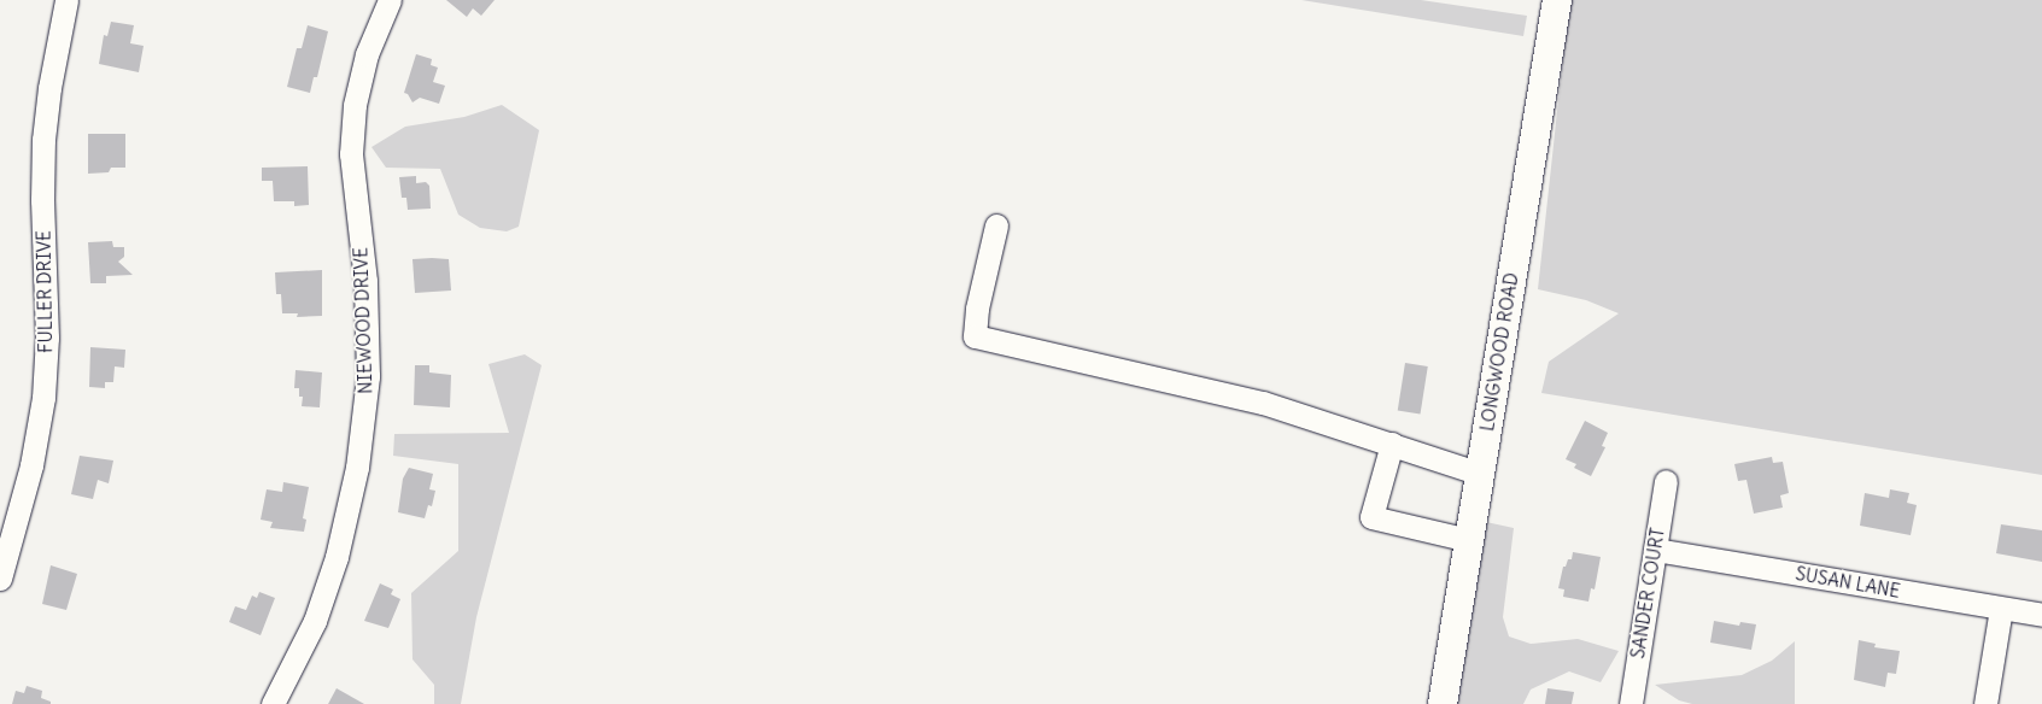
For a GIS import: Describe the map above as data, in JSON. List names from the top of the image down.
{
  "streets": {
    "main road": ["LONGWOOD ROAD"],
    "street": [
      "FULLER DRIVE",
      "NIEWOOD DRIVE",
      "SUSAN LANE",
      "SANDER COURT"
    ]
  },
  "crossings": [
    ["SUSAN LANE", "SANDER COURT"]
  ]
}
